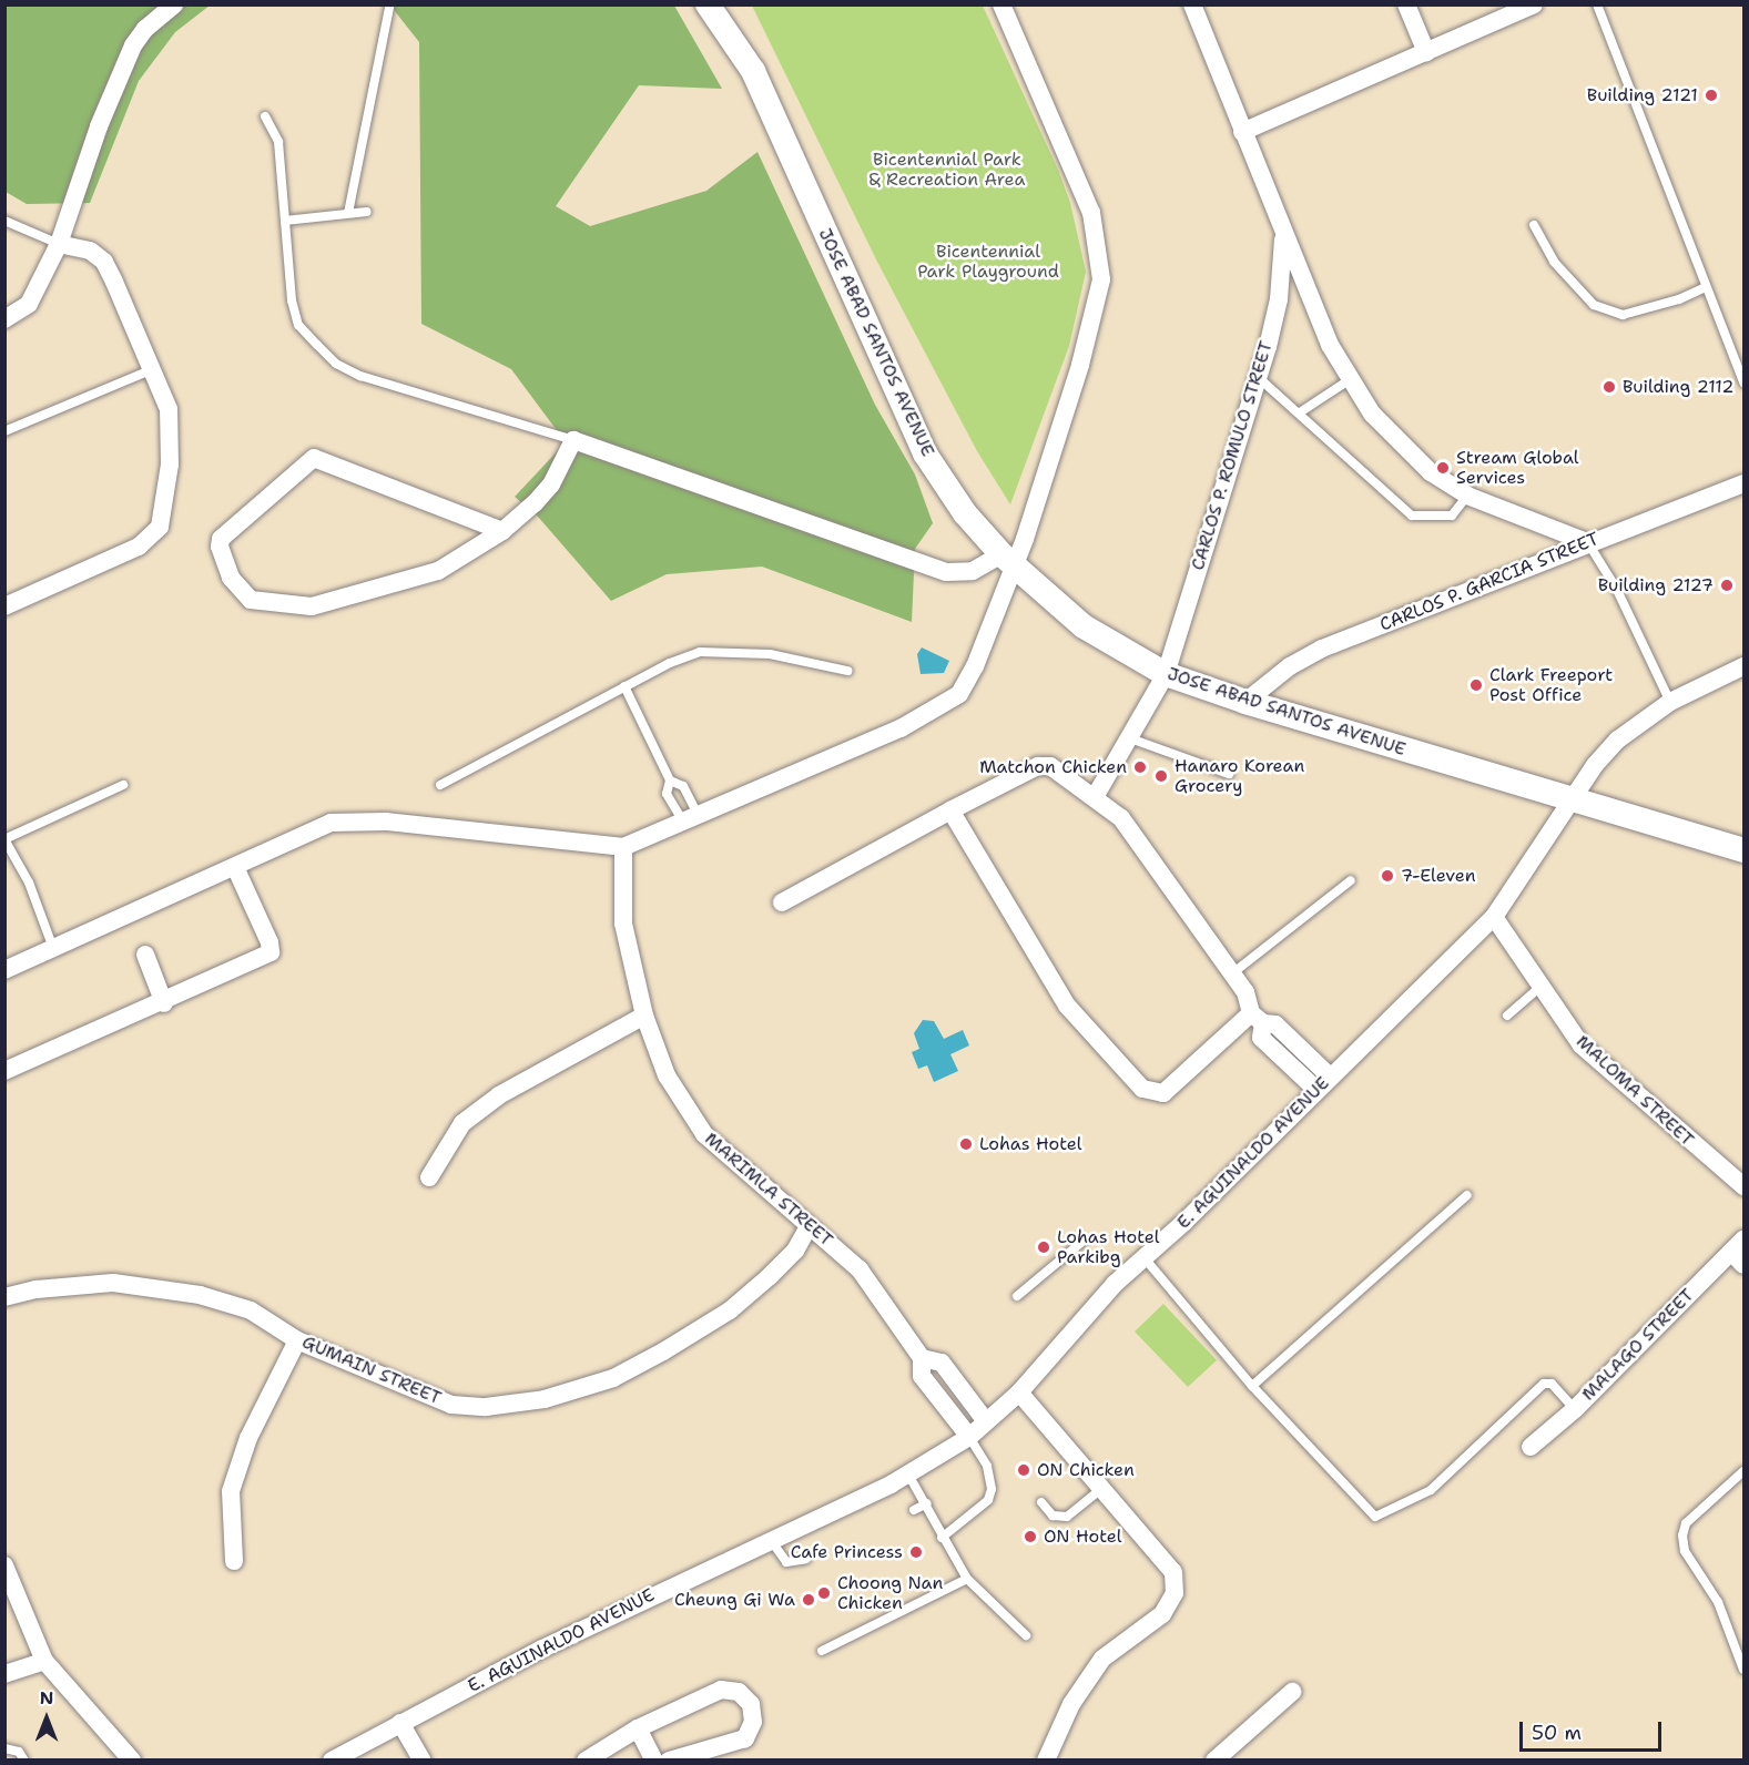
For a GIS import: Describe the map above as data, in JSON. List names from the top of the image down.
{
  "streets": {
    "main road": ["JOSE ABAD SANTOS AVENUE"],
    "street": [
      "CARLOS P. ROMULO STREET",
      "CARLOS P. GARCIA STREET",
      "MALOMA STREET",
      "E. AGUINALDO AVENUE",
      "MARIMLA STREET",
      "MALAGO STREET",
      "GUMAIN STREET"
    ]
  },
  "crossings": [
    ["JOSE ABAD SANTOS AVENUE", "CARLOS P. ROMULO STREET"],
    ["JOSE ABAD SANTOS AVENUE", "CARLOS P. GARCIA STREET"],
    ["JOSE ABAD SANTOS AVENUE", "E. AGUINALDO AVENUE"],
    ["CARLOS P. ROMULO STREET", "CARLOS P. GARCIA STREET"],
    ["MALOMA STREET", "E. AGUINALDO AVENUE"],
    ["E. AGUINALDO AVENUE", "MARIMLA STREET"],
    ["MARIMLA STREET", "GUMAIN STREET"]
  ],
  "parks": ["Bicentennial Park & Recreation Area", "Bicentennial Park Playground"],
  "places": [
    "Building 2121",
    "Building 2112",
    "Stream Global Services",
    "Building 2127",
    "Clark Freeport Post Office",
    "Matchon Chicken",
    "Hanaro Korean Grocery",
    "7-Eleven",
    "Lohas Hotel",
    "Lohas Hotel Parkibg",
    "ON Chicken",
    "ON Hotel",
    "Cafe Princess",
    "Choong Nan Chicken",
    "Cheung Gi Wa"
  ],
  "scale_bar": "50 m",
  "north": "top"
}
